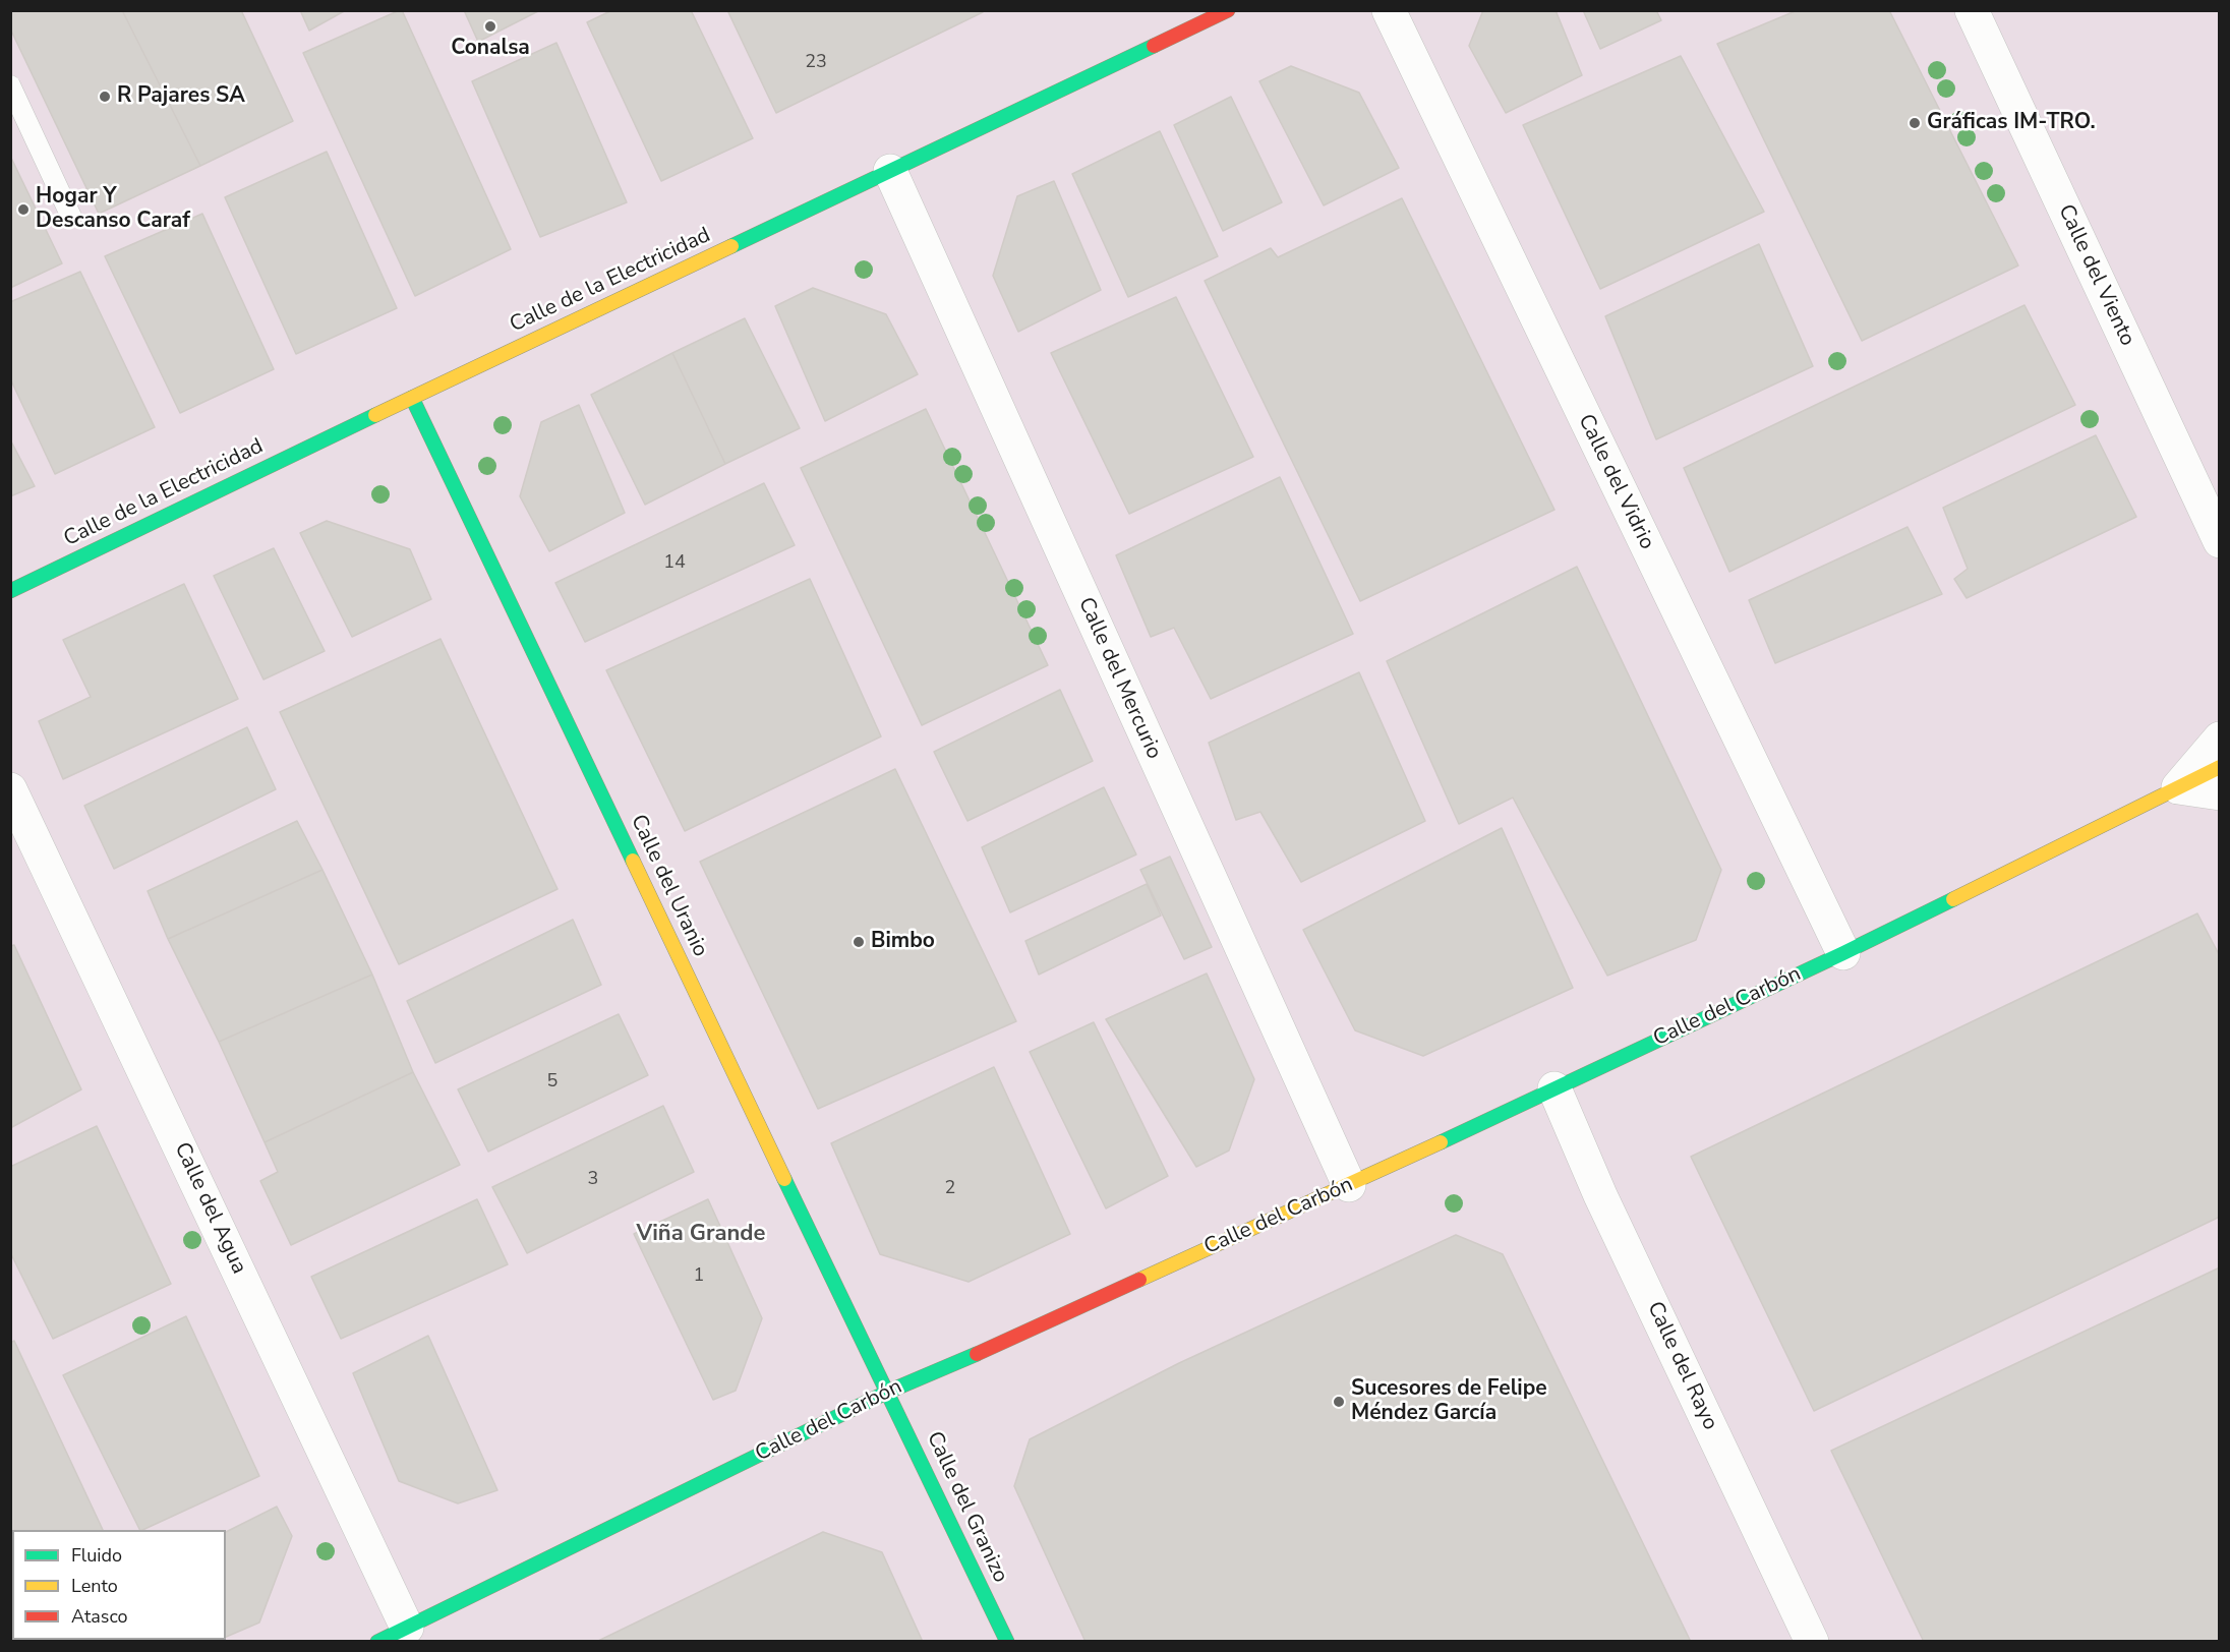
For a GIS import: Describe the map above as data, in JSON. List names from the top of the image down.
{
  "streets": {
    "street": [
      "Calle del Viento",
      "Calle de la Electricidad",
      "Calle del Vidrio",
      "Calle del Mercurio",
      "Calle del Uranio",
      "Calle del Carbón",
      "Calle del Agua",
      "Calle del Rayo",
      "Calle del Granizo"
    ]
  },
  "crossings": [
    ["Calle de la Electricidad", "Calle del Mercurio"],
    ["Calle de la Electricidad", "Calle del Uranio"],
    ["Calle del Vidrio", "Calle del Carbón"],
    ["Calle del Mercurio", "Calle del Carbón"],
    ["Calle del Uranio", "Calle del Carbón"],
    ["Calle del Uranio", "Calle del Granizo"],
    ["Calle del Carbón", "Calle del Agua"],
    ["Calle del Carbón", "Calle del Rayo"],
    ["Calle del Carbón", "Calle del Granizo"]
  ],
  "districts": ["Viña Grande"],
  "places": [
    "Conalsa",
    "R Pajares SA",
    "Gráficas IM-TRO.",
    "Hogar Y Descanso Caraf",
    "Bimbo",
    "Sucesores de Felipe Méndez García"
  ],
  "house_numbers": [
    "23",
    "14",
    "5",
    "3",
    "2",
    "1"
  ],
  "legend": ["Fluido", "Lento", "Atasco"]
}
